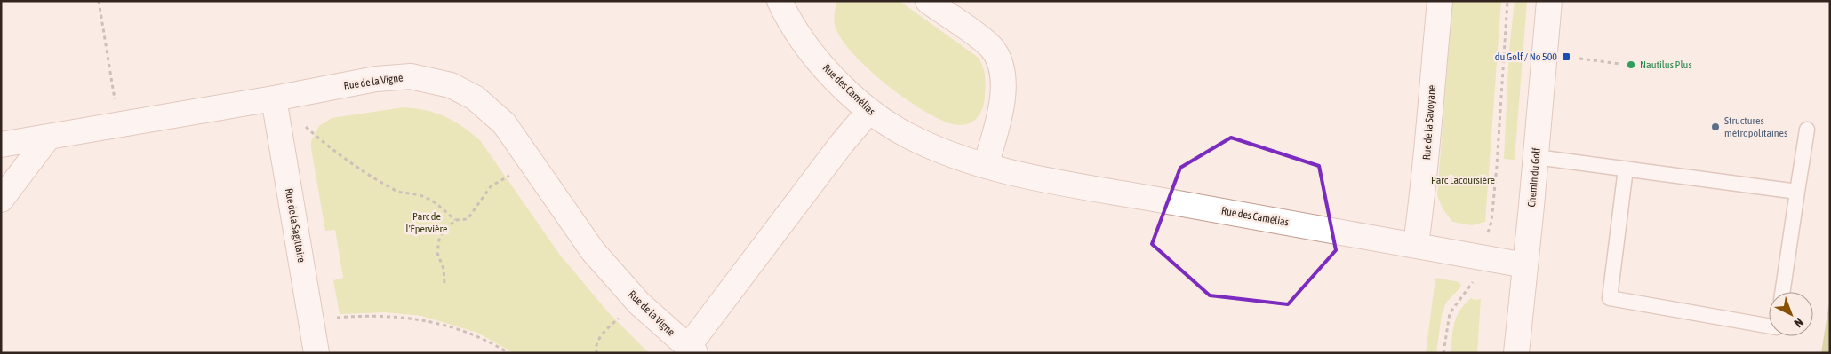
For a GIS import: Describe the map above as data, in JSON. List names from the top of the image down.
{
  "streets": {
    "street": [
      "Rue de la Vigne",
      "Rue des Camélias",
      "Rue de la Savoyane",
      "Chemin du Golf",
      "Rue de la Sagittaire"
    ]
  },
  "crossings": [
    ["Rue de la Vigne", "Rue des Camélias"],
    ["Rue de la Vigne", "Rue de la Sagittaire"],
    ["Rue des Camélias", "Rue de la Savoyane"],
    ["Rue des Camélias", "Chemin du Golf"]
  ],
  "parks": ["Parc Lacoursière", "Parc de l'Épervière"],
  "places": {
    "transit": ["du Golf / No 500"],
    "other": ["Nautilus Plus", "Structures métropolitaines"]
  },
  "north": "bottom right"
}
